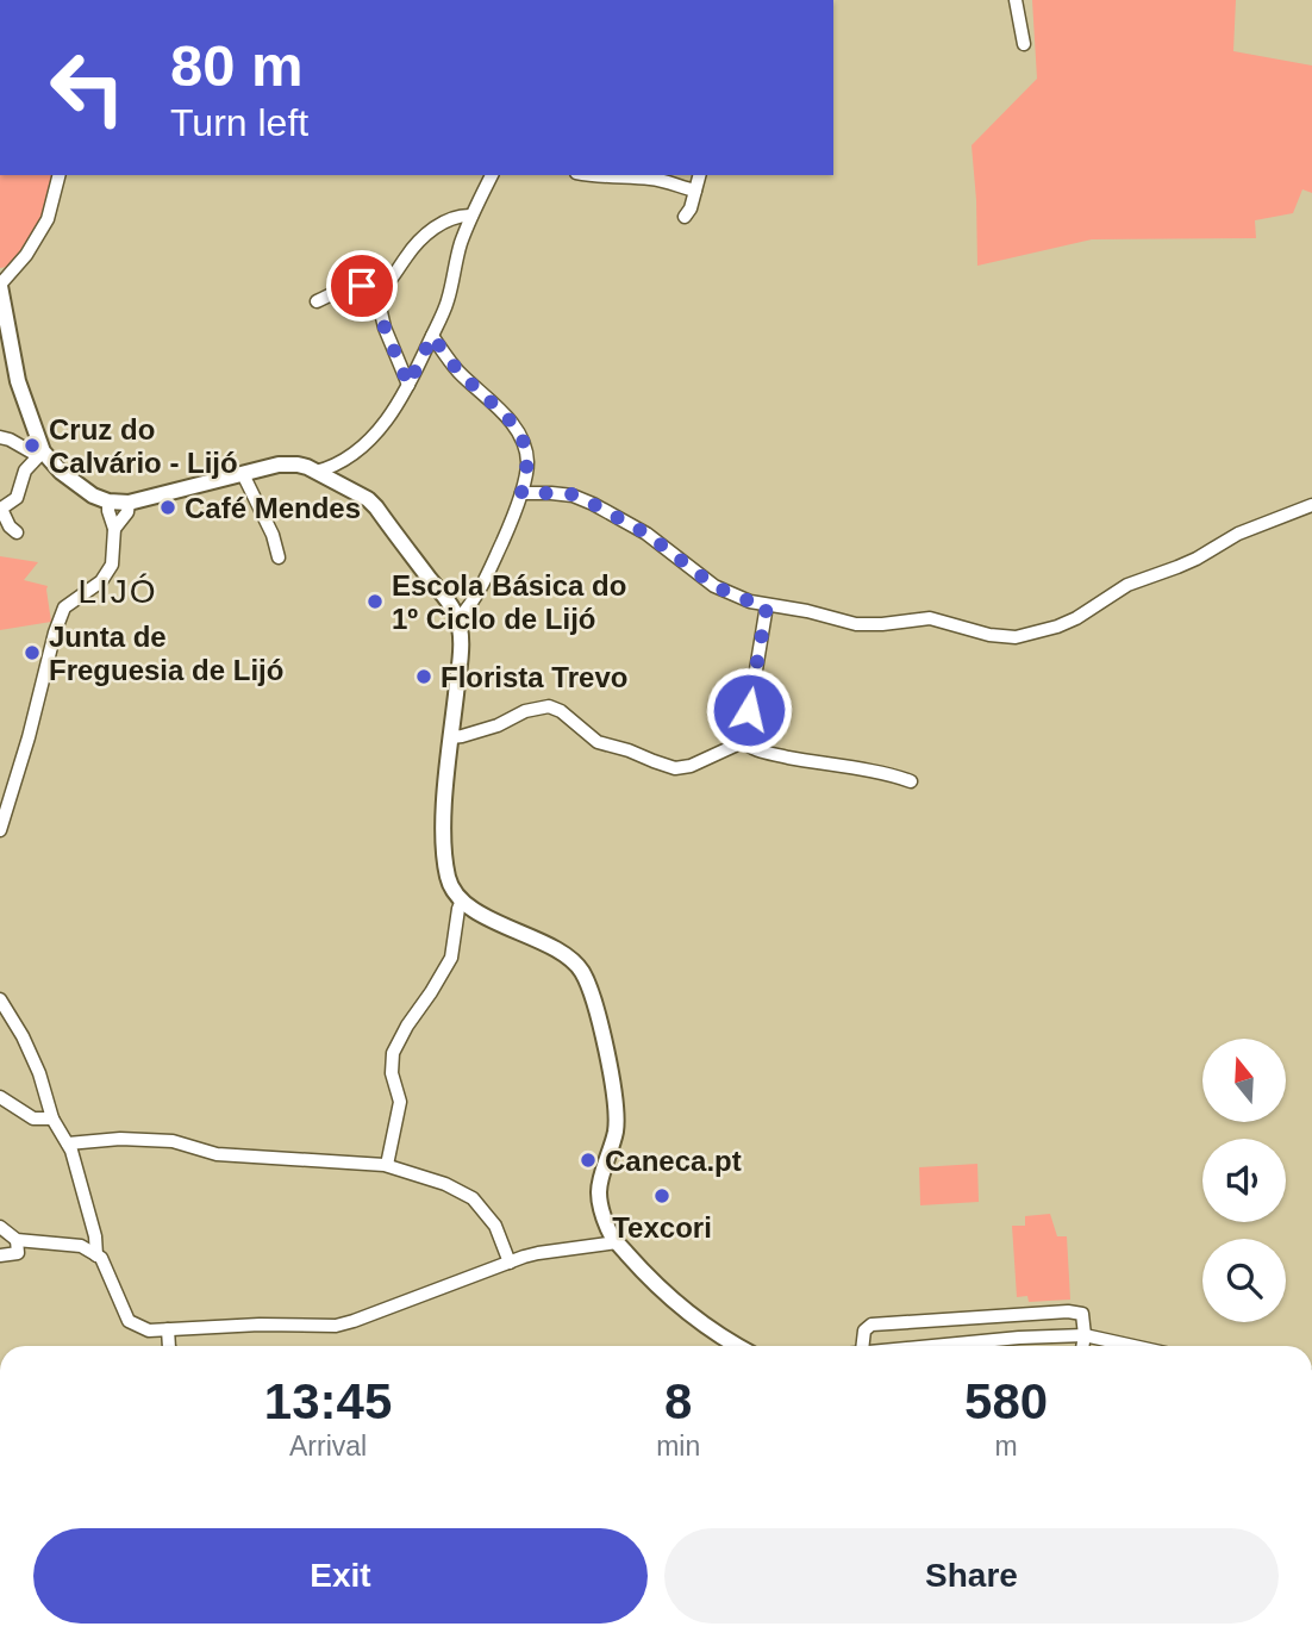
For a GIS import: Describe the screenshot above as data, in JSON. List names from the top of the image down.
{
  "districts": ["LIJÓ"],
  "places": [
    "Cruz do Calvário - Lijó",
    "Café Mendes",
    "Escola Básica do 1º Ciclo de Lijó",
    "Junta de Freguesia de Lijó",
    "Florista Trevo",
    "Caneca.pt",
    "Texcori"
  ],
  "north": "top",
  "page": {
    "turn": ["80 m", "Turn left"],
    "eta": [
      "13:45",
      "Arrival",
      "8",
      "min",
      "580",
      "m"
    ],
    "buttons": ["Exit", "Share"]
  }
}
